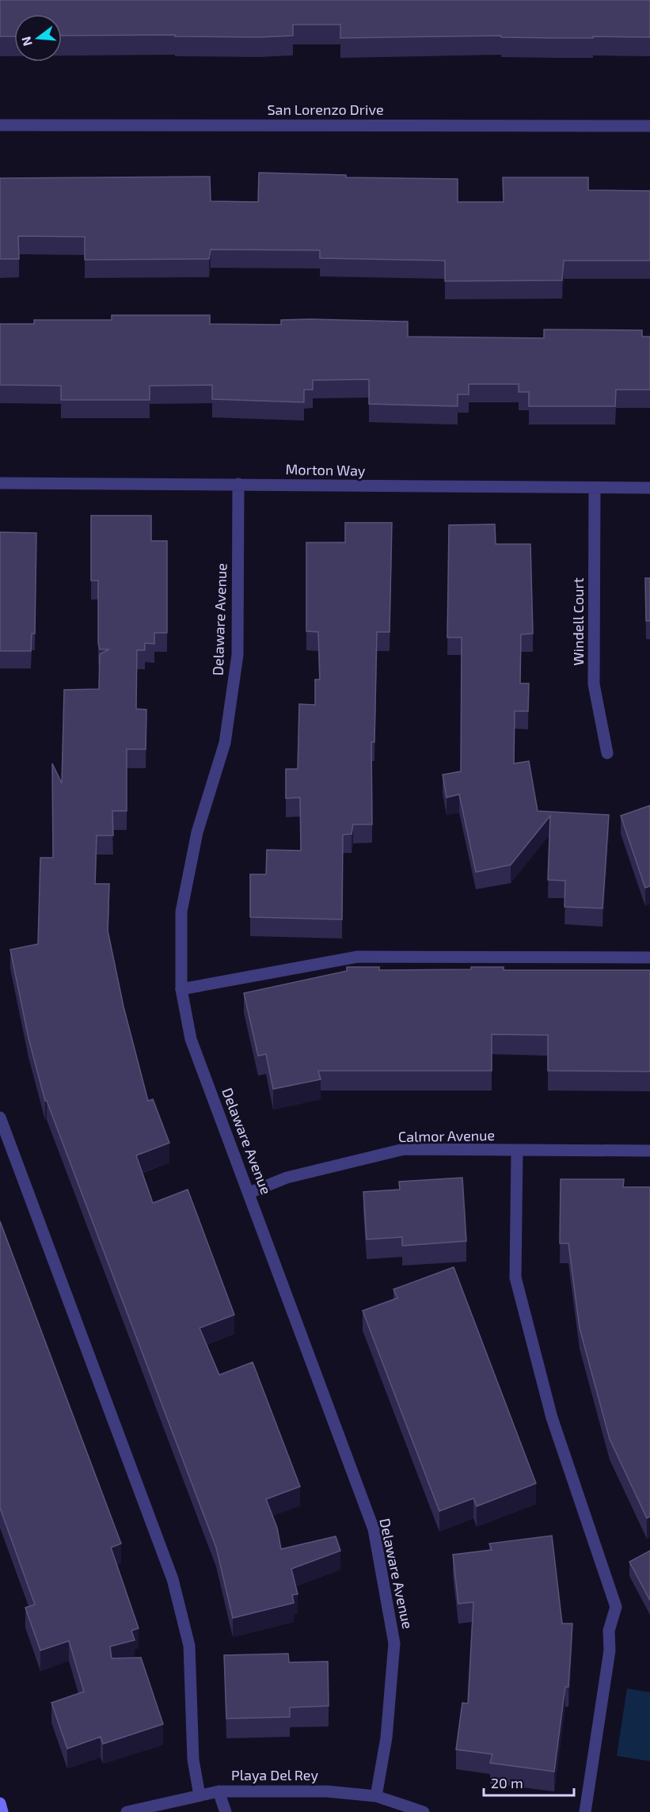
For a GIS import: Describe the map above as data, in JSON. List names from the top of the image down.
{
  "streets": {
    "street": [
      "San Lorenzo Drive",
      "Morton Way",
      "Delaware Avenue",
      "Windell Court",
      "Calmor Avenue",
      "Playa Del Rey"
    ]
  },
  "crossings": [
    ["Morton Way", "Delaware Avenue"],
    ["Morton Way", "Windell Court"],
    ["Delaware Avenue", "Calmor Avenue"],
    ["Delaware Avenue", "Playa Del Rey"]
  ],
  "scale_bar": "20 m",
  "north": "left"
}
